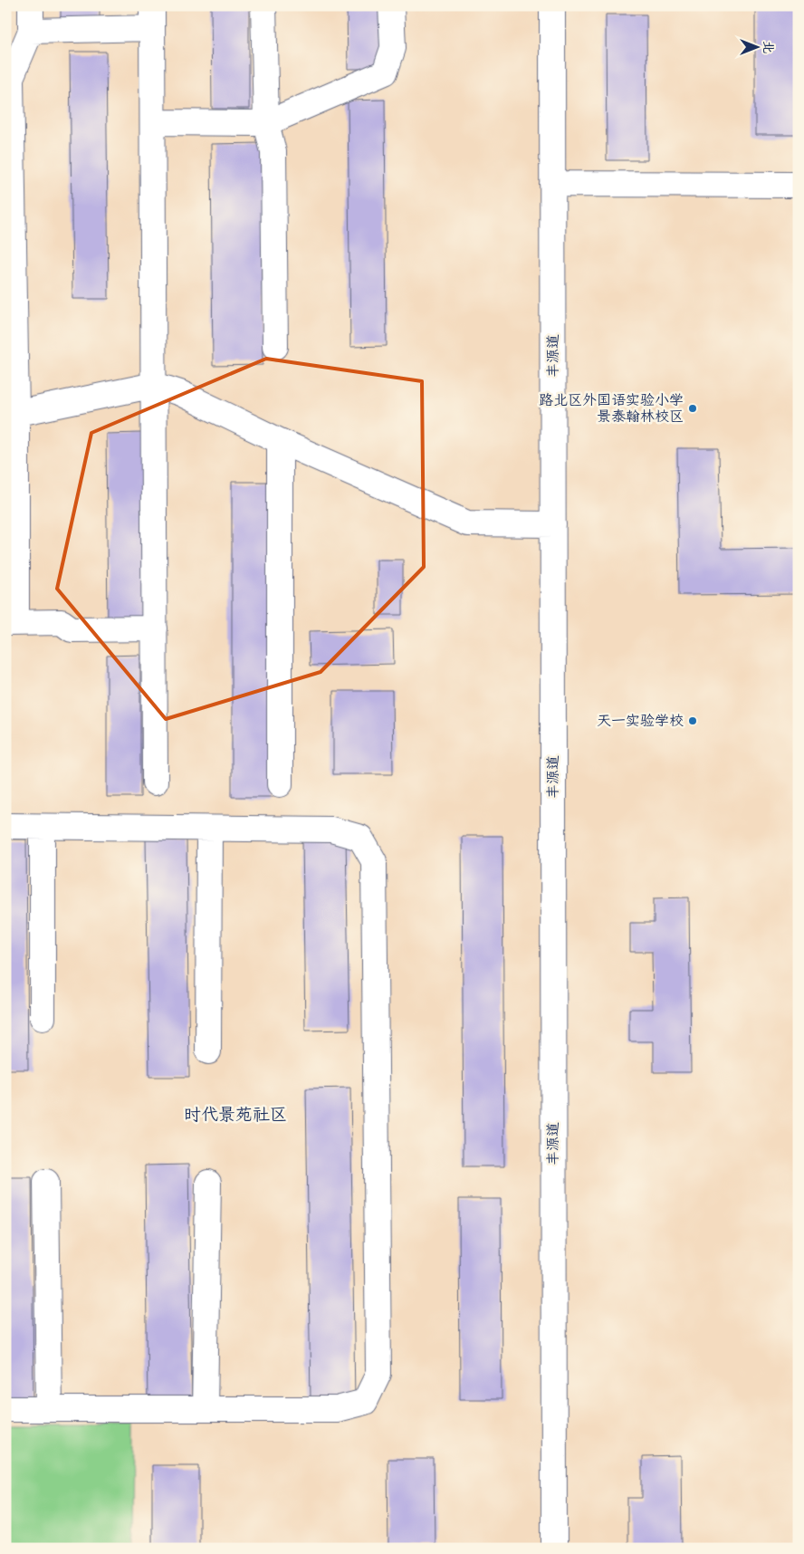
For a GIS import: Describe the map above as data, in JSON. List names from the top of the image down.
{
  "streets": {
    "street": ["丰源道"]
  },
  "districts": ["时代景苑社区"],
  "places": ["路北区外国语实验小学 景泰翰林校区", "天一实验学校"],
  "north": "right"
}
